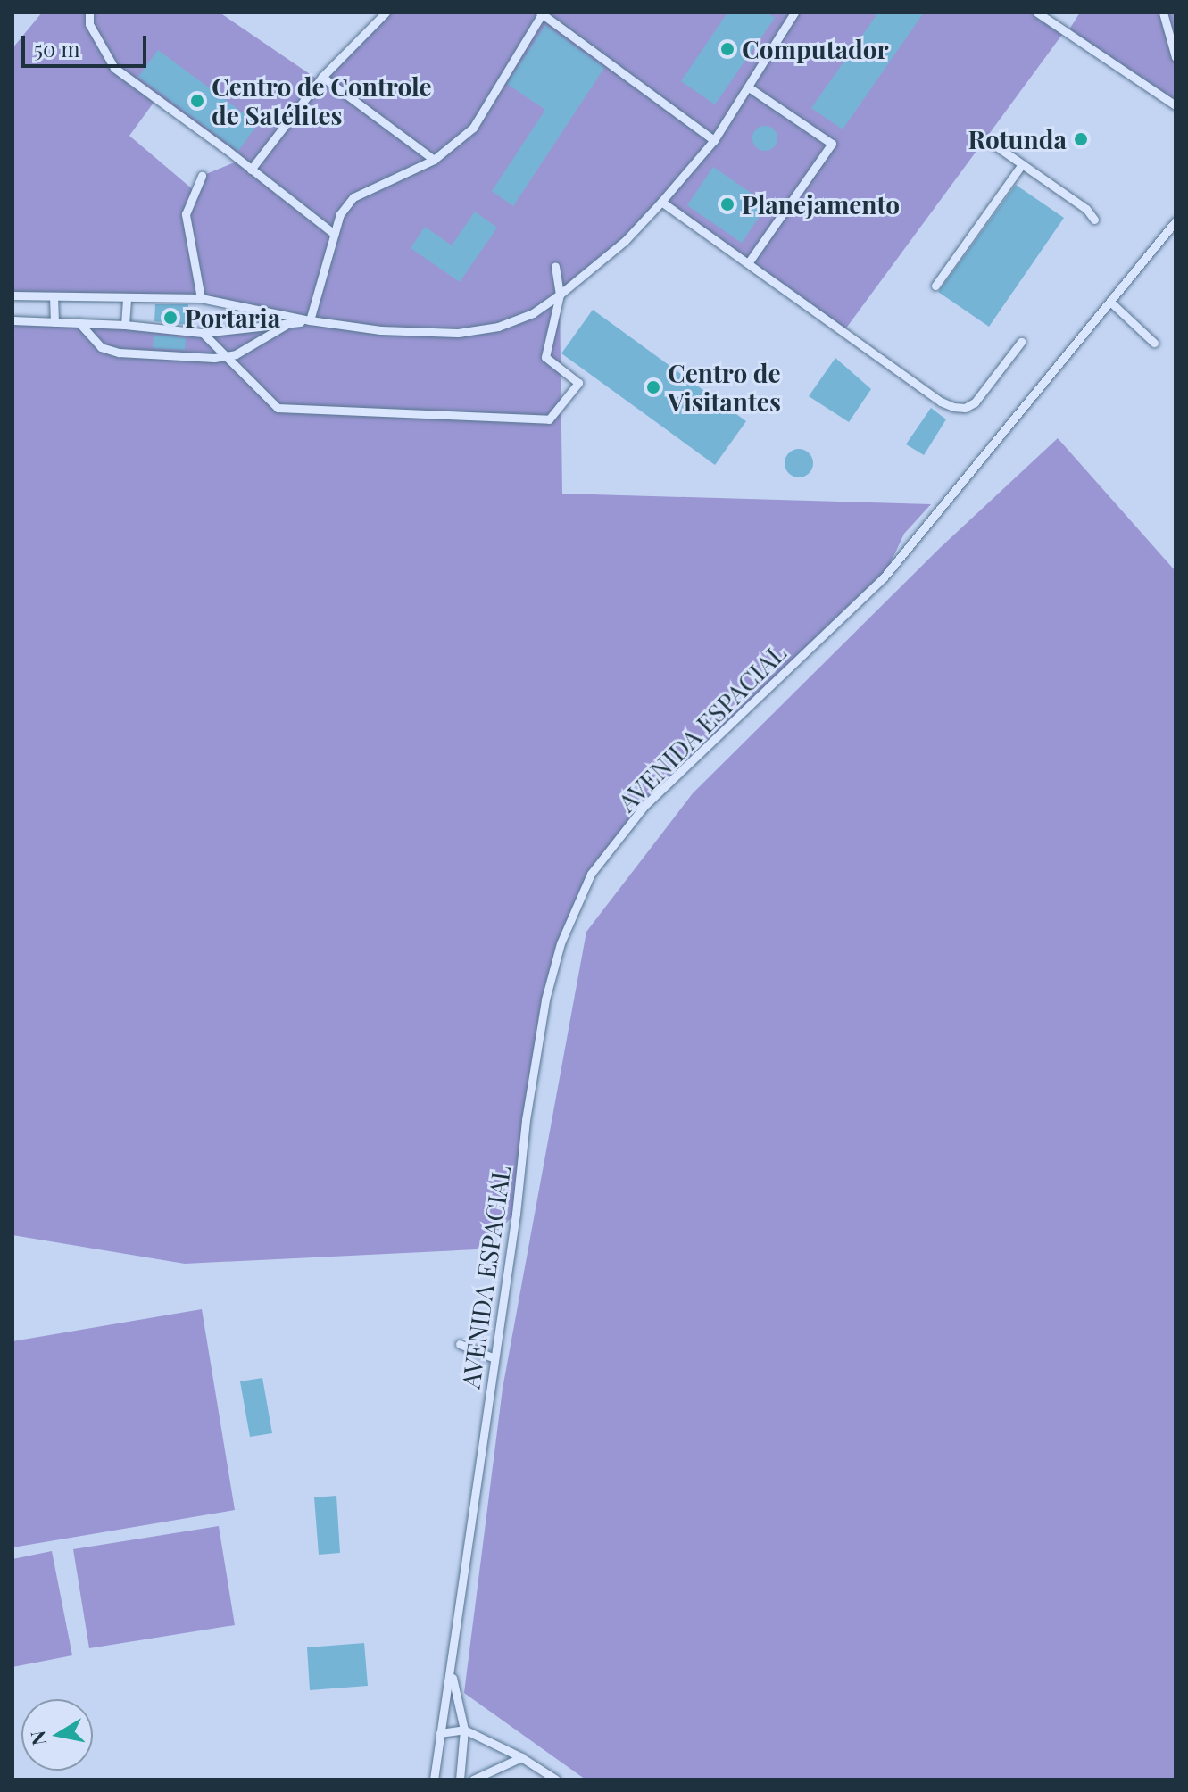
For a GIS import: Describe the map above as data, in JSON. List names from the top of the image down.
{
  "streets": {
    "lane": ["AVENIDA ESPACIAL"]
  },
  "places": [
    "Computador",
    "Centro de Controle de Satélites",
    "Rotunda",
    "Planejamento",
    "Portaria",
    "Centro de Visitantes"
  ],
  "scale_bar": "50 m",
  "north": "left"
}
